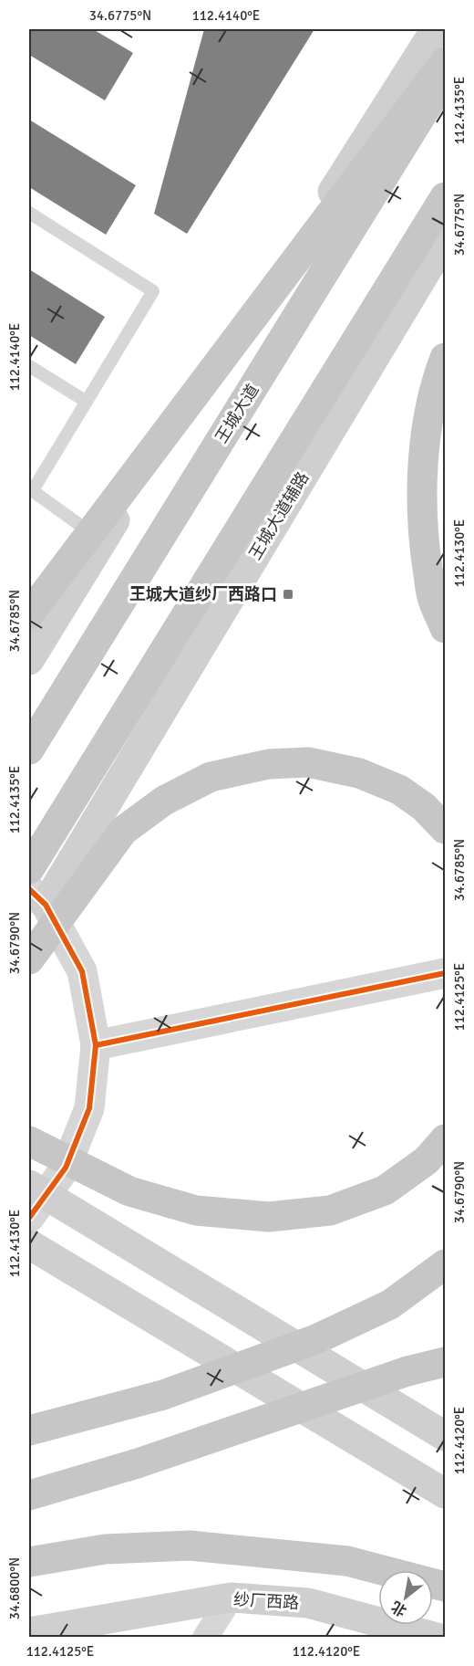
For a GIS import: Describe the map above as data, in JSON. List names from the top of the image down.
{
  "streets": {
    "highway": ["王城大道"],
    "main road": ["王城大道辅路", "纱厂西路"]
  },
  "places": {
    "transit": ["王城大道纱厂西路口"]
  },
  "north": "bottom left",
  "coordinates": [
    "34.6775°N",
    "112.4140°E",
    "112.4135°E",
    "112.4130°E",
    "34.6785°N",
    "34.6790°N",
    "112.4125°E",
    "112.4120°E",
    "34.6800°N"
  ]
}
